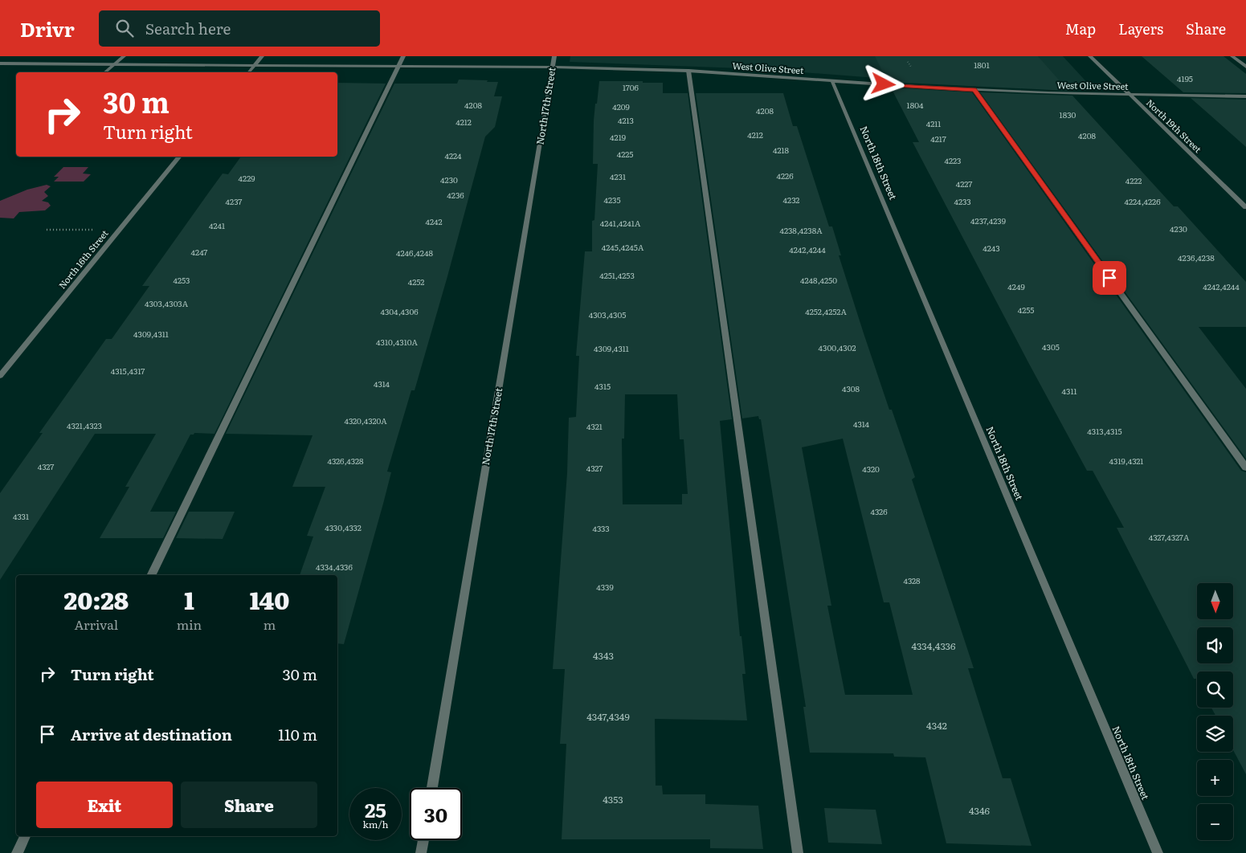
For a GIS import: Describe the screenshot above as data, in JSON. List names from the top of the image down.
{
  "streets": {
    "street": [
      "West Olive Street",
      "North 17th Street",
      "North 19th Street",
      "North 18th Street",
      "North 16th Street"
    ]
  },
  "crossings": [
    ["West Olive Street", "North 17th Street"],
    ["West Olive Street", "North 19th Street"],
    ["West Olive Street", "North 18th Street"]
  ],
  "house_numbers": [
    "1801",
    "4195",
    "1706",
    "4208",
    "1804",
    "4209",
    "4208",
    "1830",
    "4213",
    "4212",
    "4211",
    "4212",
    "4208",
    "4219",
    "4217",
    "4218",
    "4225",
    "4224",
    "4223",
    "4226",
    "4231",
    "4229",
    "4230",
    "4222",
    "4227",
    "4236",
    "4235",
    "4232",
    "4237",
    "4233",
    "4224,4226",
    "4237,4239",
    "4242",
    "4241,4241A",
    "4241",
    "4230",
    "4238,4238A",
    "4245,4245A",
    "4243",
    "4242,4244",
    "4247",
    "4246,4248",
    "4236,4238",
    "4251,4253",
    "4253",
    "4248,4250",
    "4252",
    "4249",
    "4242,4244",
    "4303,4303A",
    "4255",
    "4304,4306",
    "4252,4252A",
    "4303,4305",
    "4309,4311",
    "4310,4310A",
    "4305",
    "4300,4302",
    "4309,4311",
    "4315,4317",
    "4314",
    "4315",
    "4308",
    "4311",
    "4320,4320A",
    "4314",
    "4321,4323",
    "4321",
    "4313,4315",
    "4326,4328",
    "4319,4321",
    "4327",
    "4327",
    "4320",
    "4326",
    "4331",
    "4330,4332",
    "4333",
    "4327,4327A",
    "4334,4336",
    "4328",
    "4339",
    "4334,4336",
    "4343",
    "4347,4349",
    "4342",
    "4353",
    "4346"
  ],
  "north": "bottom",
  "page": {
    "header": "Drivr",
    "search": "Search here",
    "nav": ["Map", "Layers", "Share"],
    "turn": ["30 m", "Turn right"],
    "eta": [
      "20:28",
      "Arrival",
      "1",
      "min",
      "140",
      "m"
    ],
    "map_buttons": ["+", "−"],
    "list": [
      {
        "name": "Turn right",
        "value": "30 m"
      },
      {
        "name": "Arrive at destination",
        "value": "110 m"
      }
    ],
    "buttons": ["Exit", "Share"],
    "speed": "25 km/h",
    "limit": "30"
  }
}
